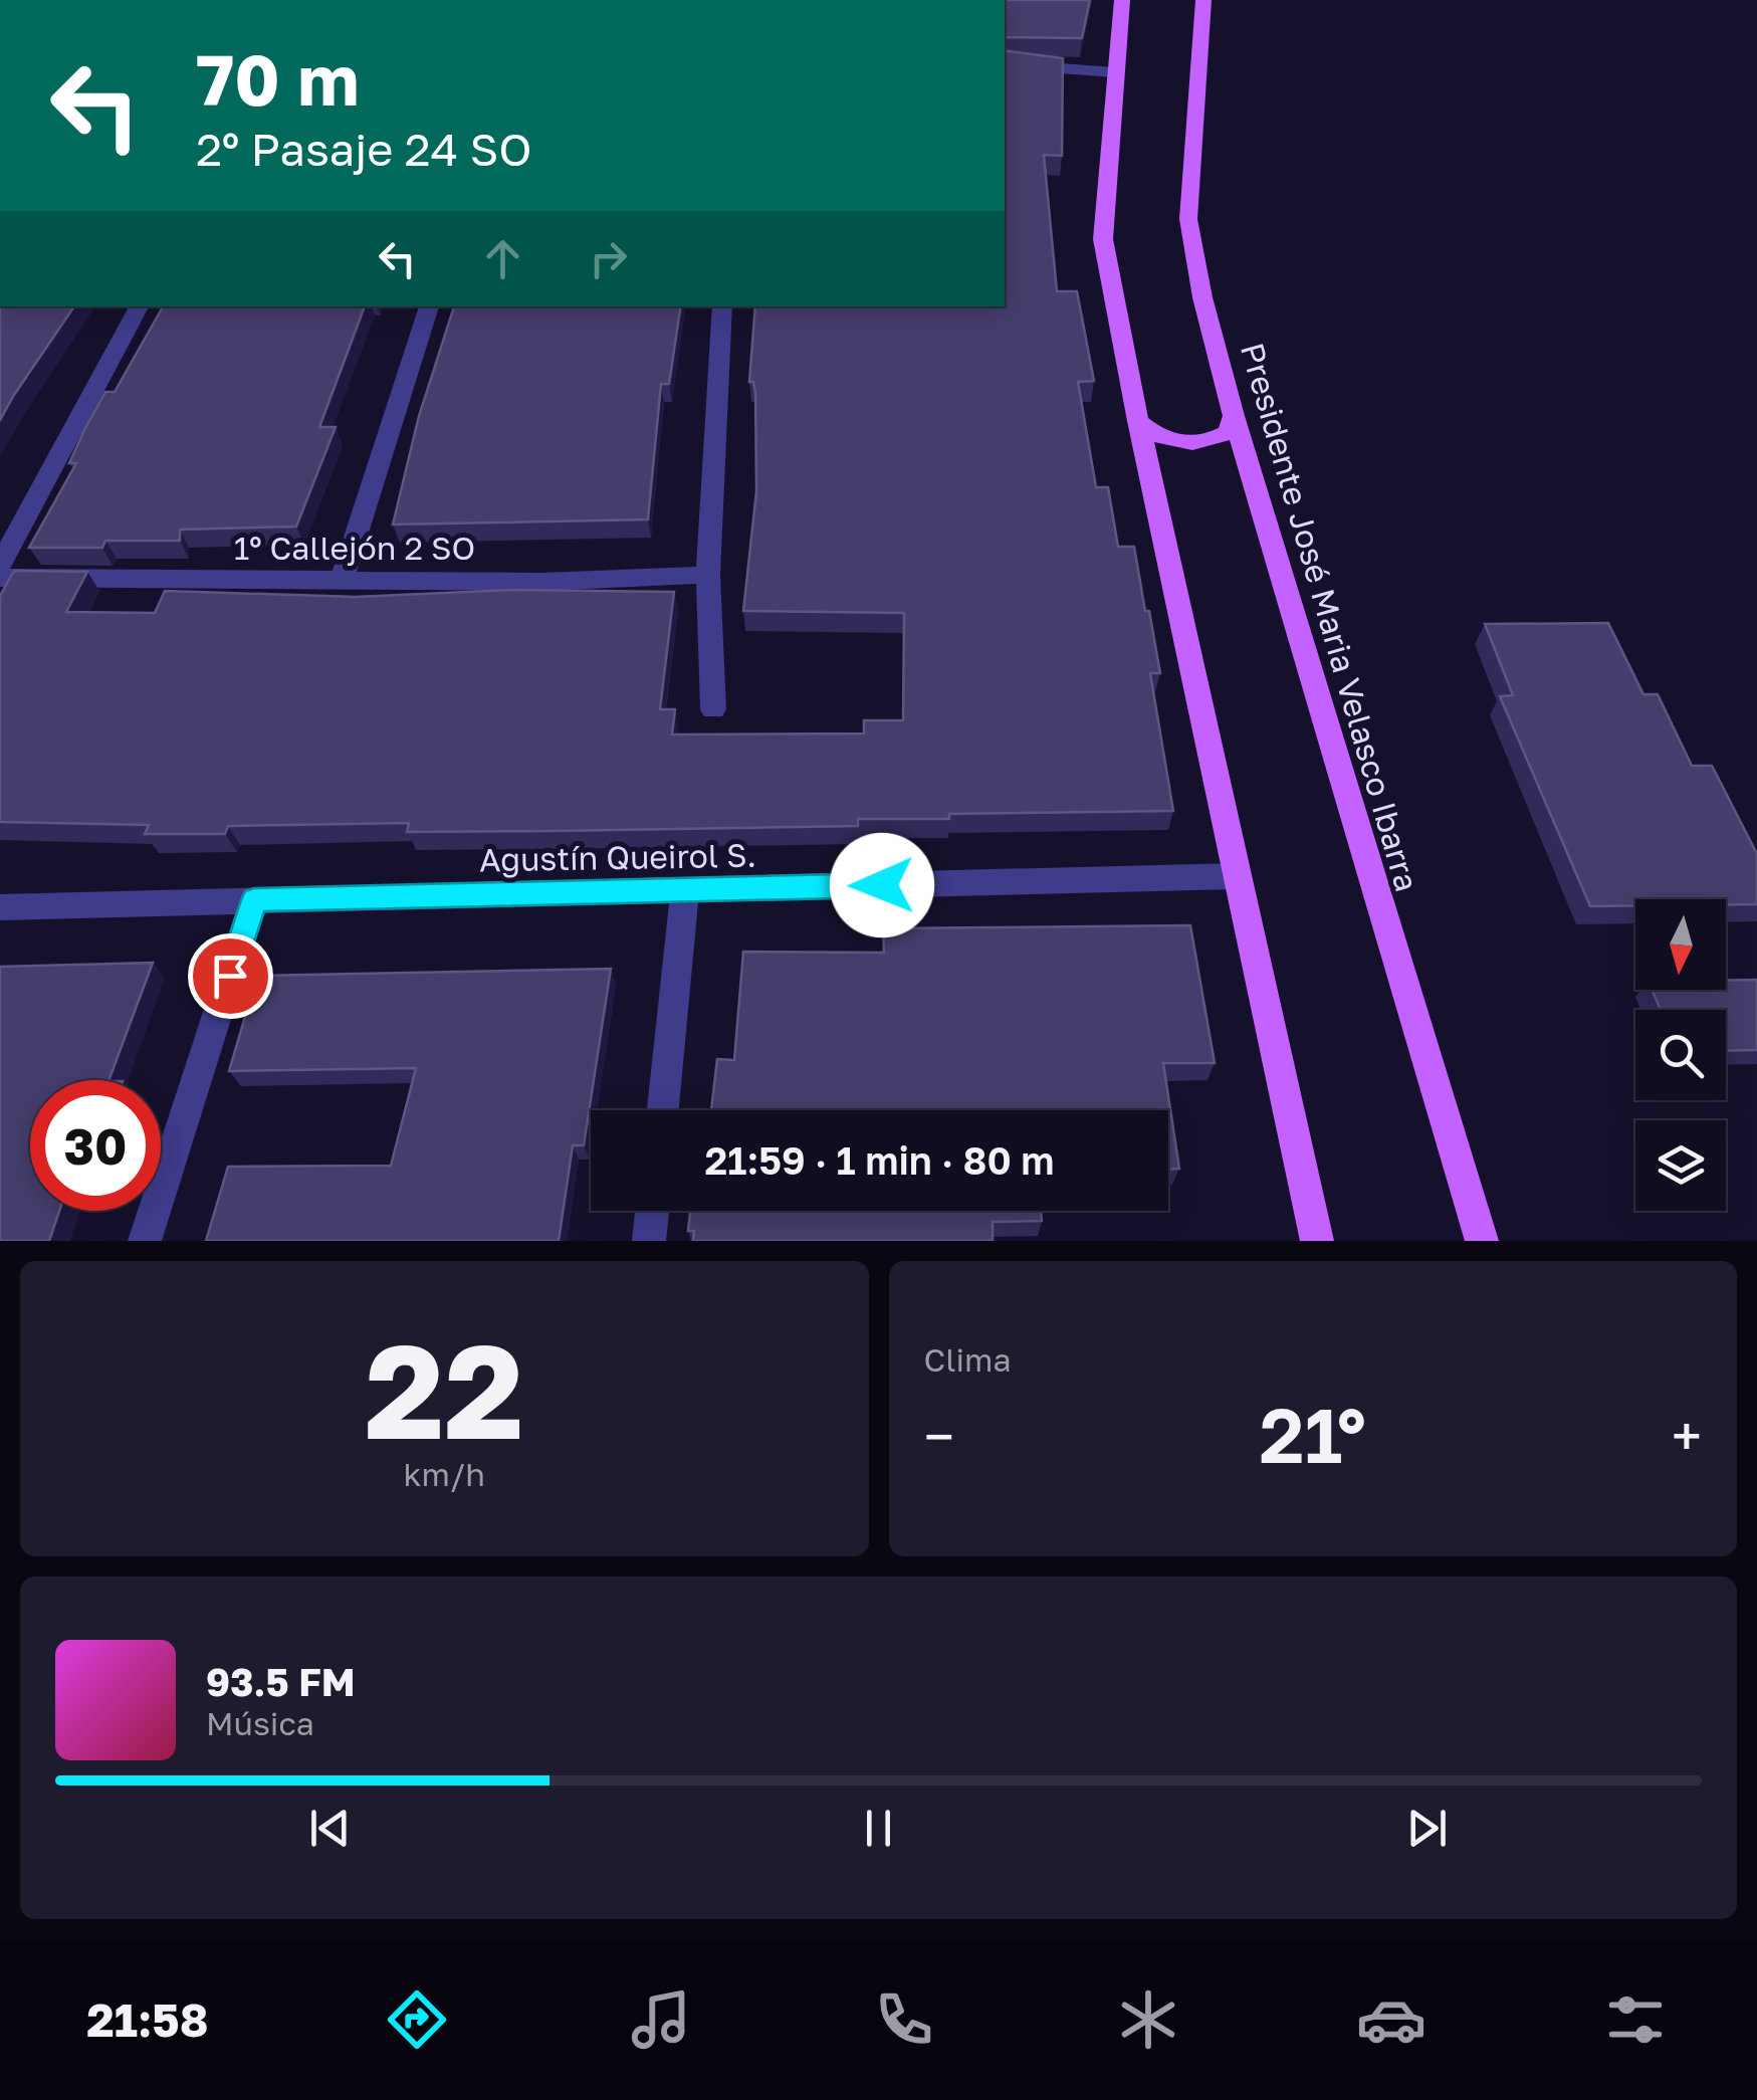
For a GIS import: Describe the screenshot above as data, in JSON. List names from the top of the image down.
{
  "streets": {
    "main road": ["Presidente José Maria Velasco Ibarra"],
    "street": ["1º Callejón 2 SO", "Agustín Queirol S."]
  },
  "north": "bottom",
  "page": {
    "turn": ["70 m", "2º Pasaje 24 SO"],
    "limit": "30",
    "trip": "21:59 · 1 min · 80 m",
    "tile": [
      ["22", "km/h"],
      "Clima"
    ],
    "heat": ["−", "21°", "+"],
    "song": ["93.5 FM", "Música"],
    "tabs": "21:58"
  }
}
